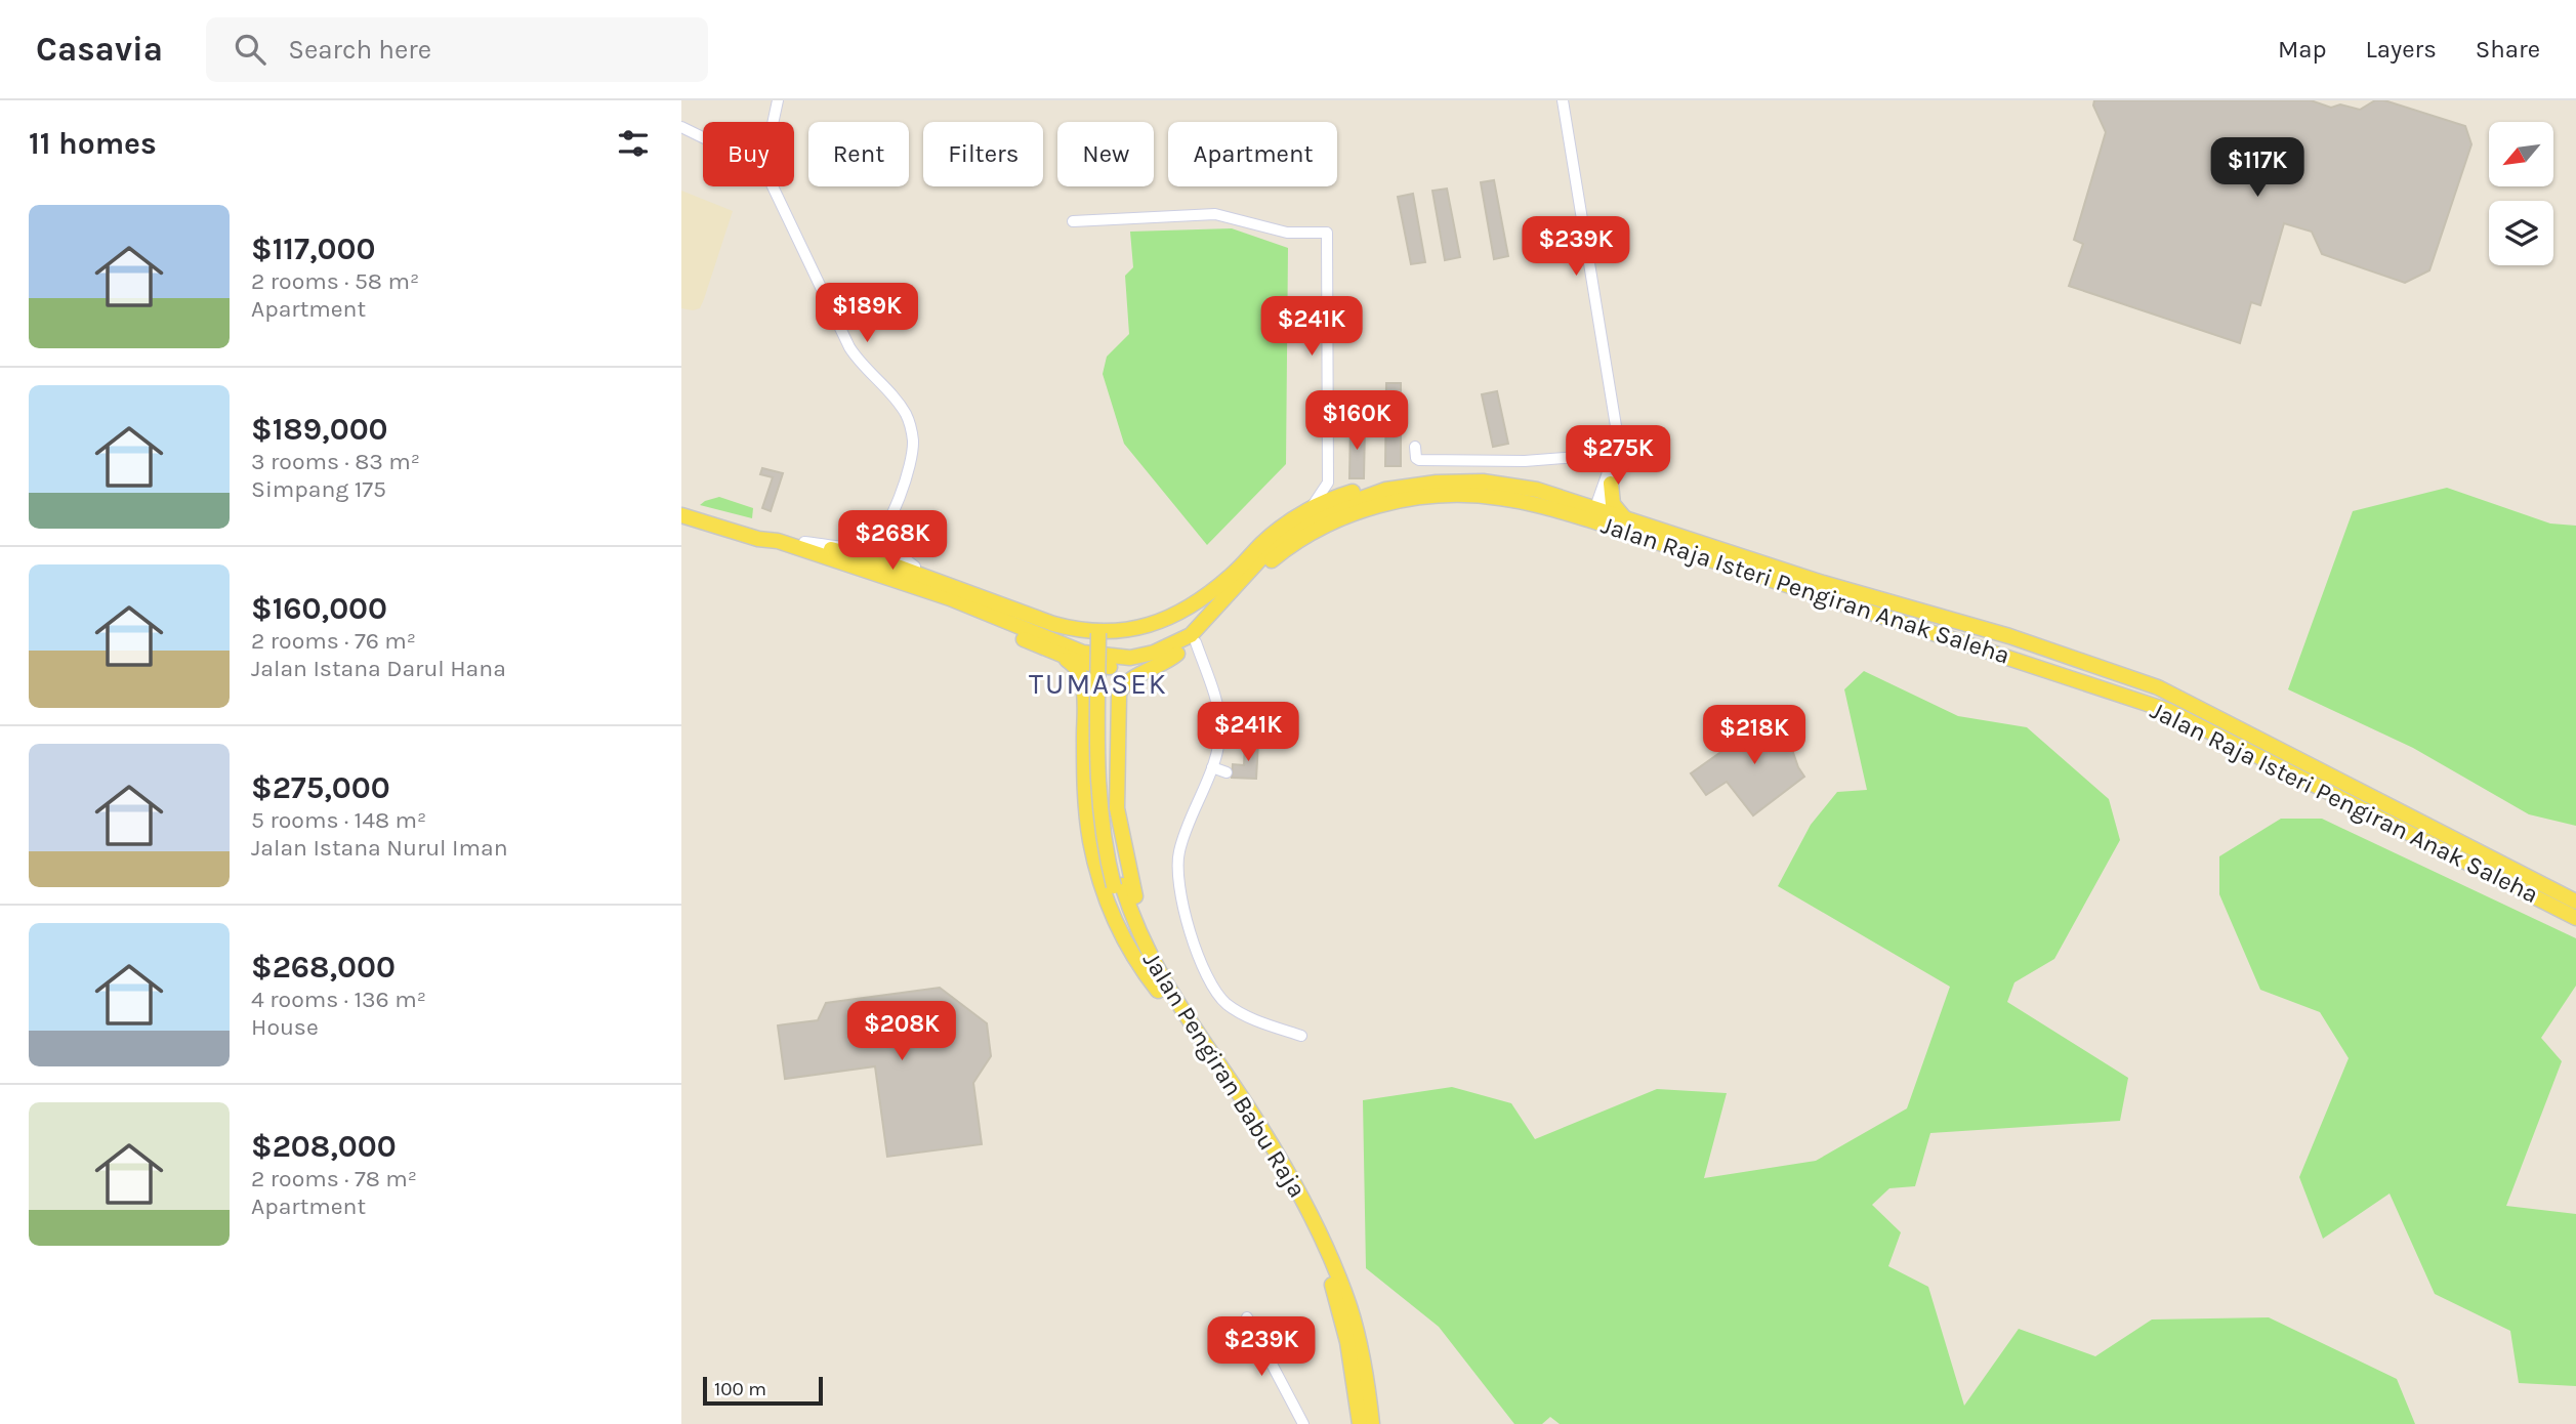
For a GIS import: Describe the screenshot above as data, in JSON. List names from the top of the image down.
{
  "streets": {
    "main road": ["Jalan Raja Isteri Pengiran Anak Saleha", "Jalan Pengiran Babu Raja"]
  },
  "districts": ["TUMASEK"],
  "scale_bar": "100 m",
  "north": "bottom left",
  "page": {
    "header": "Casavia",
    "search": "Search here",
    "nav": ["Map", "Layers", "Share"],
    "heading": "11 homes",
    "chip": [
      "Buy",
      "Rent",
      "Filters",
      "New",
      "Apartment"
    ],
    "price": [
      "$117K",
      "$239K",
      "$189K",
      "$241K",
      "$160K",
      "$275K",
      "$268K",
      "$241K",
      "$218K",
      "$208K",
      "$239K"
    ],
    "list": [
      {
        "name": "$117,000",
        "note": "2 rooms · 58 m² · Apartment"
      },
      {
        "name": "$189,000",
        "note": "3 rooms · 83 m² · Simpang 175"
      },
      {
        "name": "$160,000",
        "note": "2 rooms · 76 m² · Jalan Istana Darul Hana"
      },
      {
        "name": "$275,000",
        "note": "5 rooms · 148 m² · Jalan Istana Nurul Iman"
      },
      {
        "name": "$268,000",
        "note": "4 rooms · 136 m² · House"
      },
      {
        "name": "$208,000",
        "note": "2 rooms · 78 m² · Apartment"
      }
    ],
    "scale": "100 m"
  }
}
